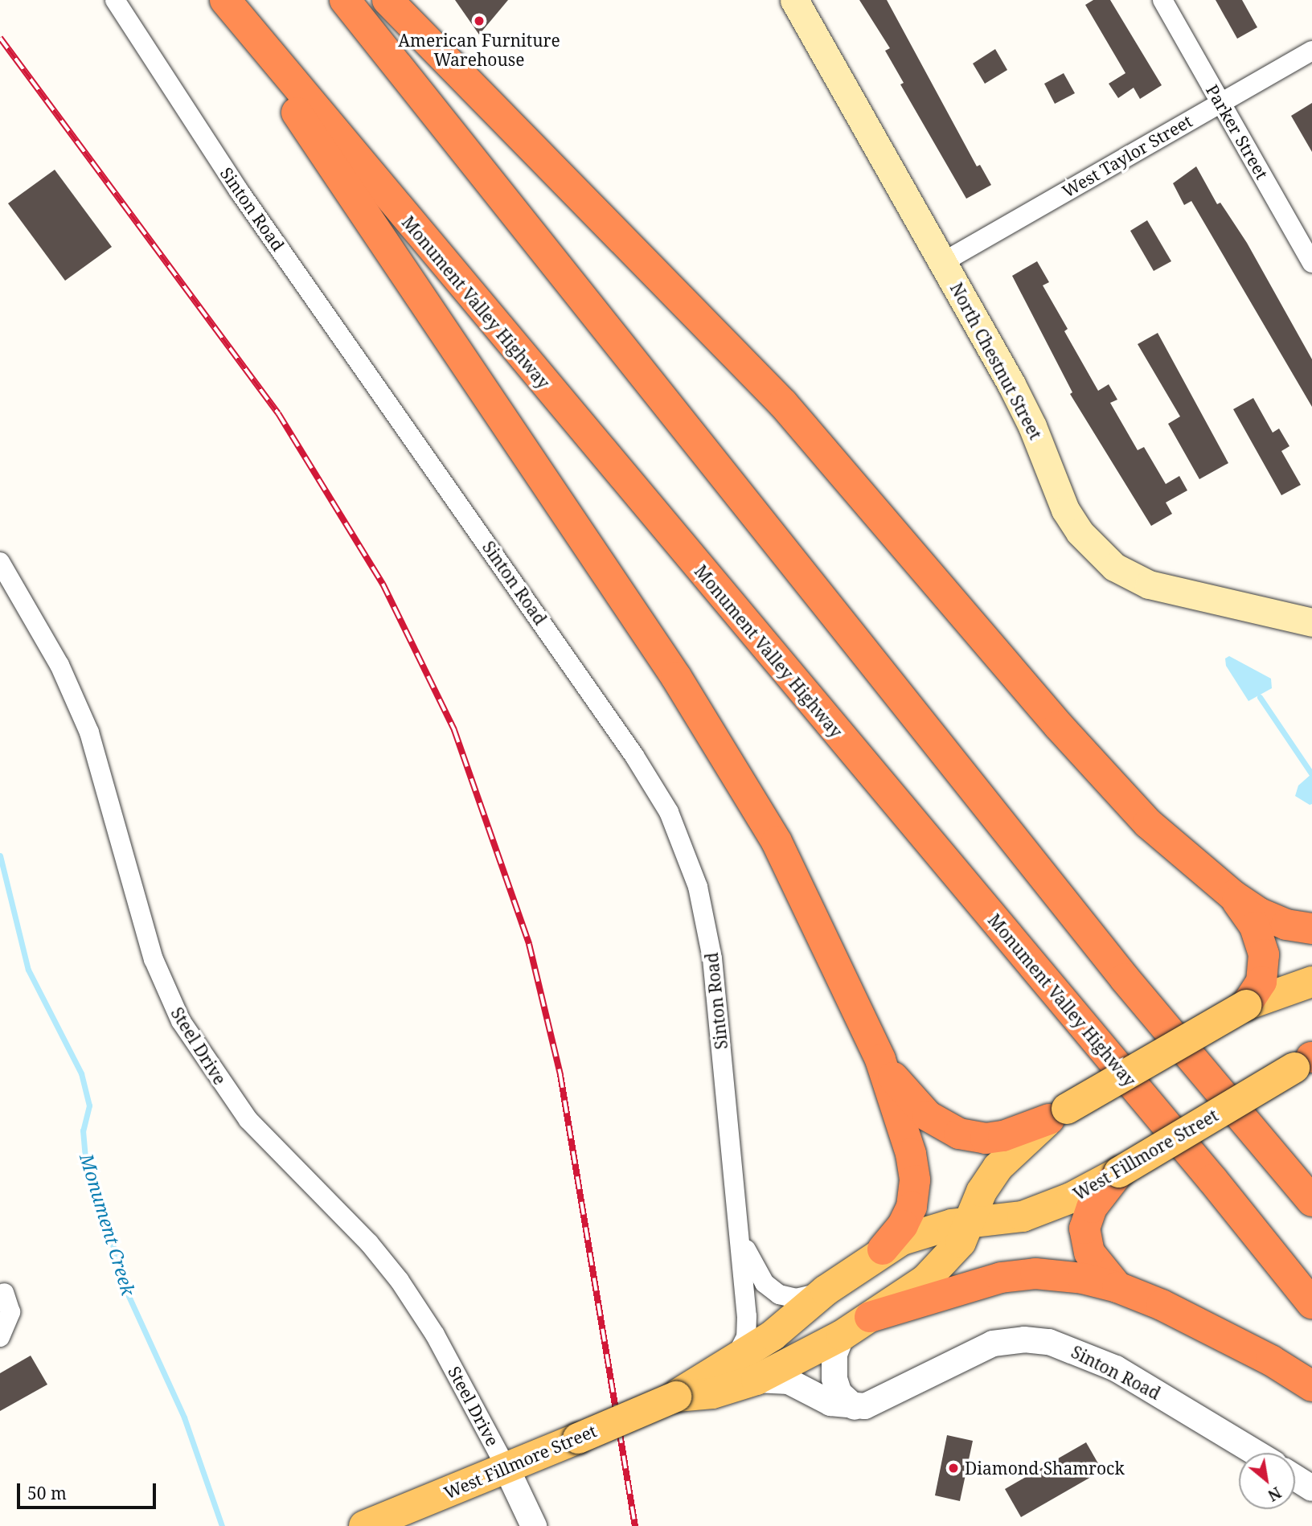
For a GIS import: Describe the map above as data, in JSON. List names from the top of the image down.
{
  "streets": {
    "highway": ["Monument Valley Highway"],
    "main road": ["North Chestnut Street", "West Fillmore Street"],
    "street": [
      "Parker Street",
      "West Taylor Street",
      "Sinton Road",
      "Steel Drive"
    ]
  },
  "crossings": [
    ["Parker Street", "West Taylor Street"],
    ["West Taylor Street", "North Chestnut Street"],
    ["Sinton Road", "West Fillmore Street"],
    ["Steel Drive", "West Fillmore Street"]
  ],
  "water": ["Monument Creek"],
  "places": ["American Furniture Warehouse", "Diamond Shamrock"],
  "scale_bar": "50 m",
  "north": "bottom right"
}
